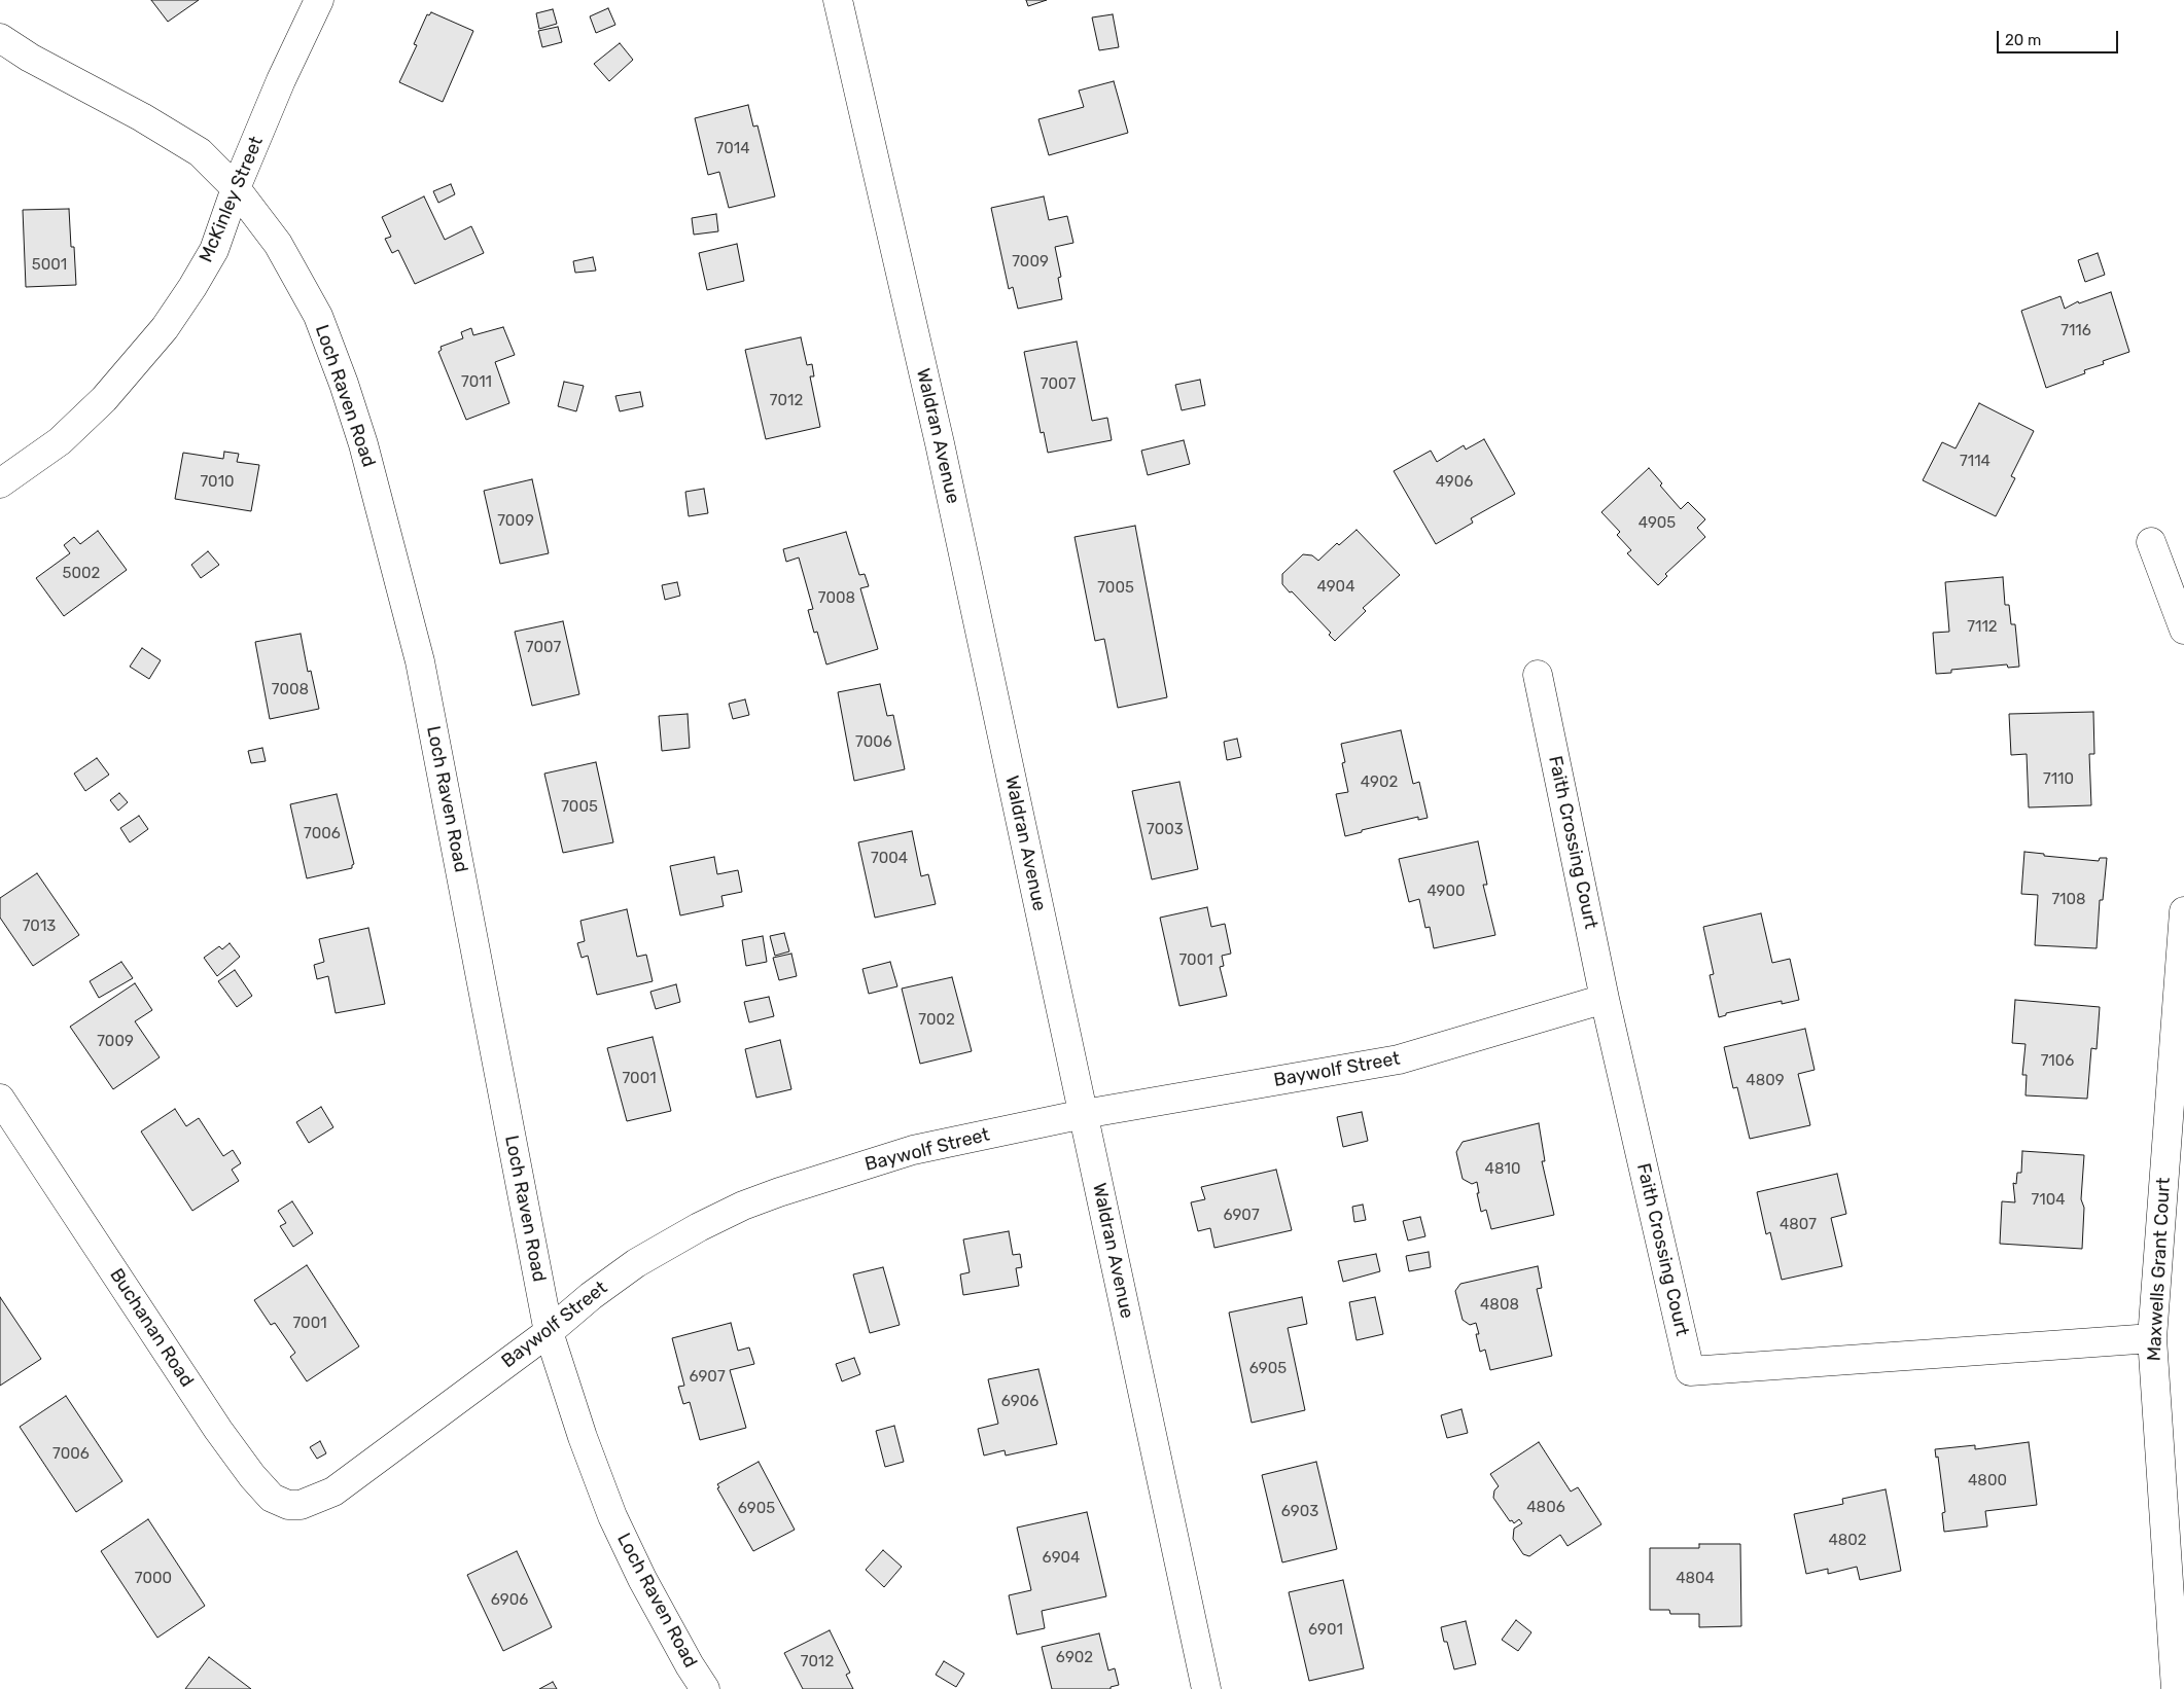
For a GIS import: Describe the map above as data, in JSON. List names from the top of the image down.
{
  "streets": {
    "street": [
      "McKinley Street",
      "Loch Raven Road",
      "Waldran Avenue",
      "Faith Crossing Court",
      "Baywolf Street",
      "Maxwells Grant Court",
      "Buchanan Road"
    ]
  },
  "crossings": [
    ["McKinley Street", "Loch Raven Road"],
    ["Loch Raven Road", "Baywolf Street"],
    ["Waldran Avenue", "Baywolf Street"],
    ["Faith Crossing Court", "Baywolf Street"],
    ["Faith Crossing Court", "Maxwells Grant Court"],
    ["Baywolf Street", "Buchanan Road"]
  ],
  "house_numbers": [
    "7014",
    "7009",
    "5001",
    "7116",
    "7011",
    "7007",
    "7012",
    "7114",
    "7010",
    "4906",
    "7009",
    "4905",
    "5002",
    "4904",
    "7005",
    "7008",
    "7112",
    "7007",
    "7008",
    "7006",
    "7110",
    "4902",
    "7005",
    "7003",
    "7006",
    "7004",
    "4900",
    "7108",
    "7013",
    "7001",
    "7002",
    "7009",
    "7106",
    "7001",
    "4809",
    "4810",
    "7104",
    "6907",
    "4807",
    "4808",
    "7001",
    "6905",
    "6907",
    "6906",
    "7006",
    "4800",
    "4806",
    "6905",
    "6903",
    "4802",
    "6904",
    "7000",
    "4804",
    "6906",
    "6901",
    "6902",
    "7012"
  ],
  "scale_bar": "20 m"
}
